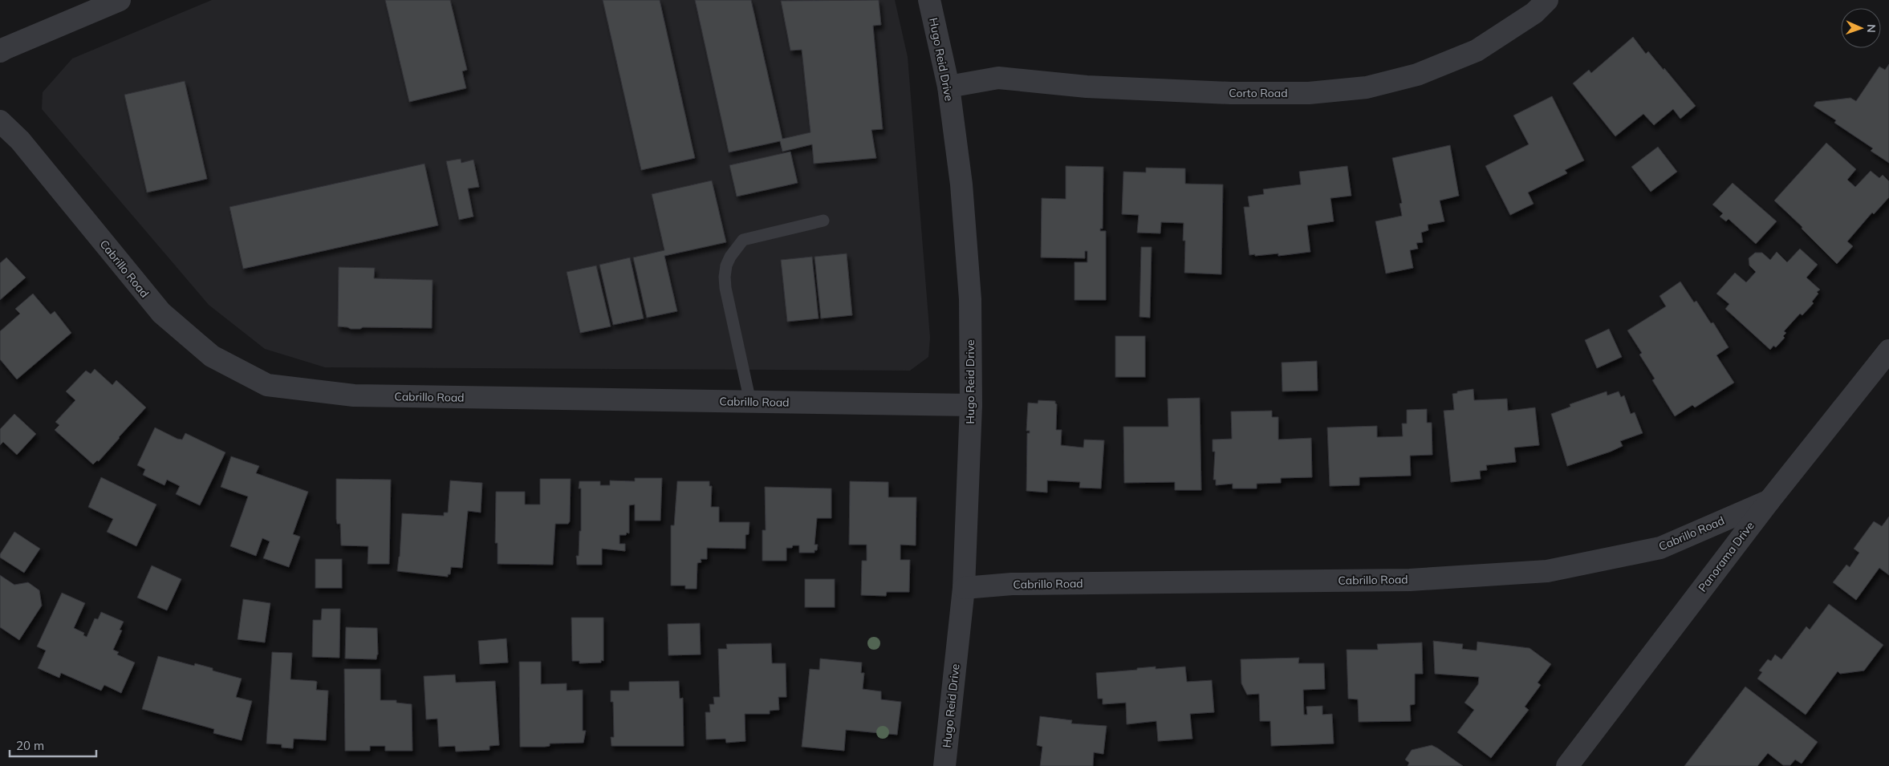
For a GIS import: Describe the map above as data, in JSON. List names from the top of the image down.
{
  "streets": {
    "street": [
      "Hugo Reid Drive",
      "Corto Road",
      "Cabrillo Road",
      "Panorama Drive"
    ]
  },
  "crossings": [
    ["Hugo Reid Drive", "Corto Road"],
    ["Hugo Reid Drive", "Cabrillo Road"],
    ["Cabrillo Road", "Panorama Drive"]
  ],
  "scale_bar": "20 m",
  "north": "right"
}
